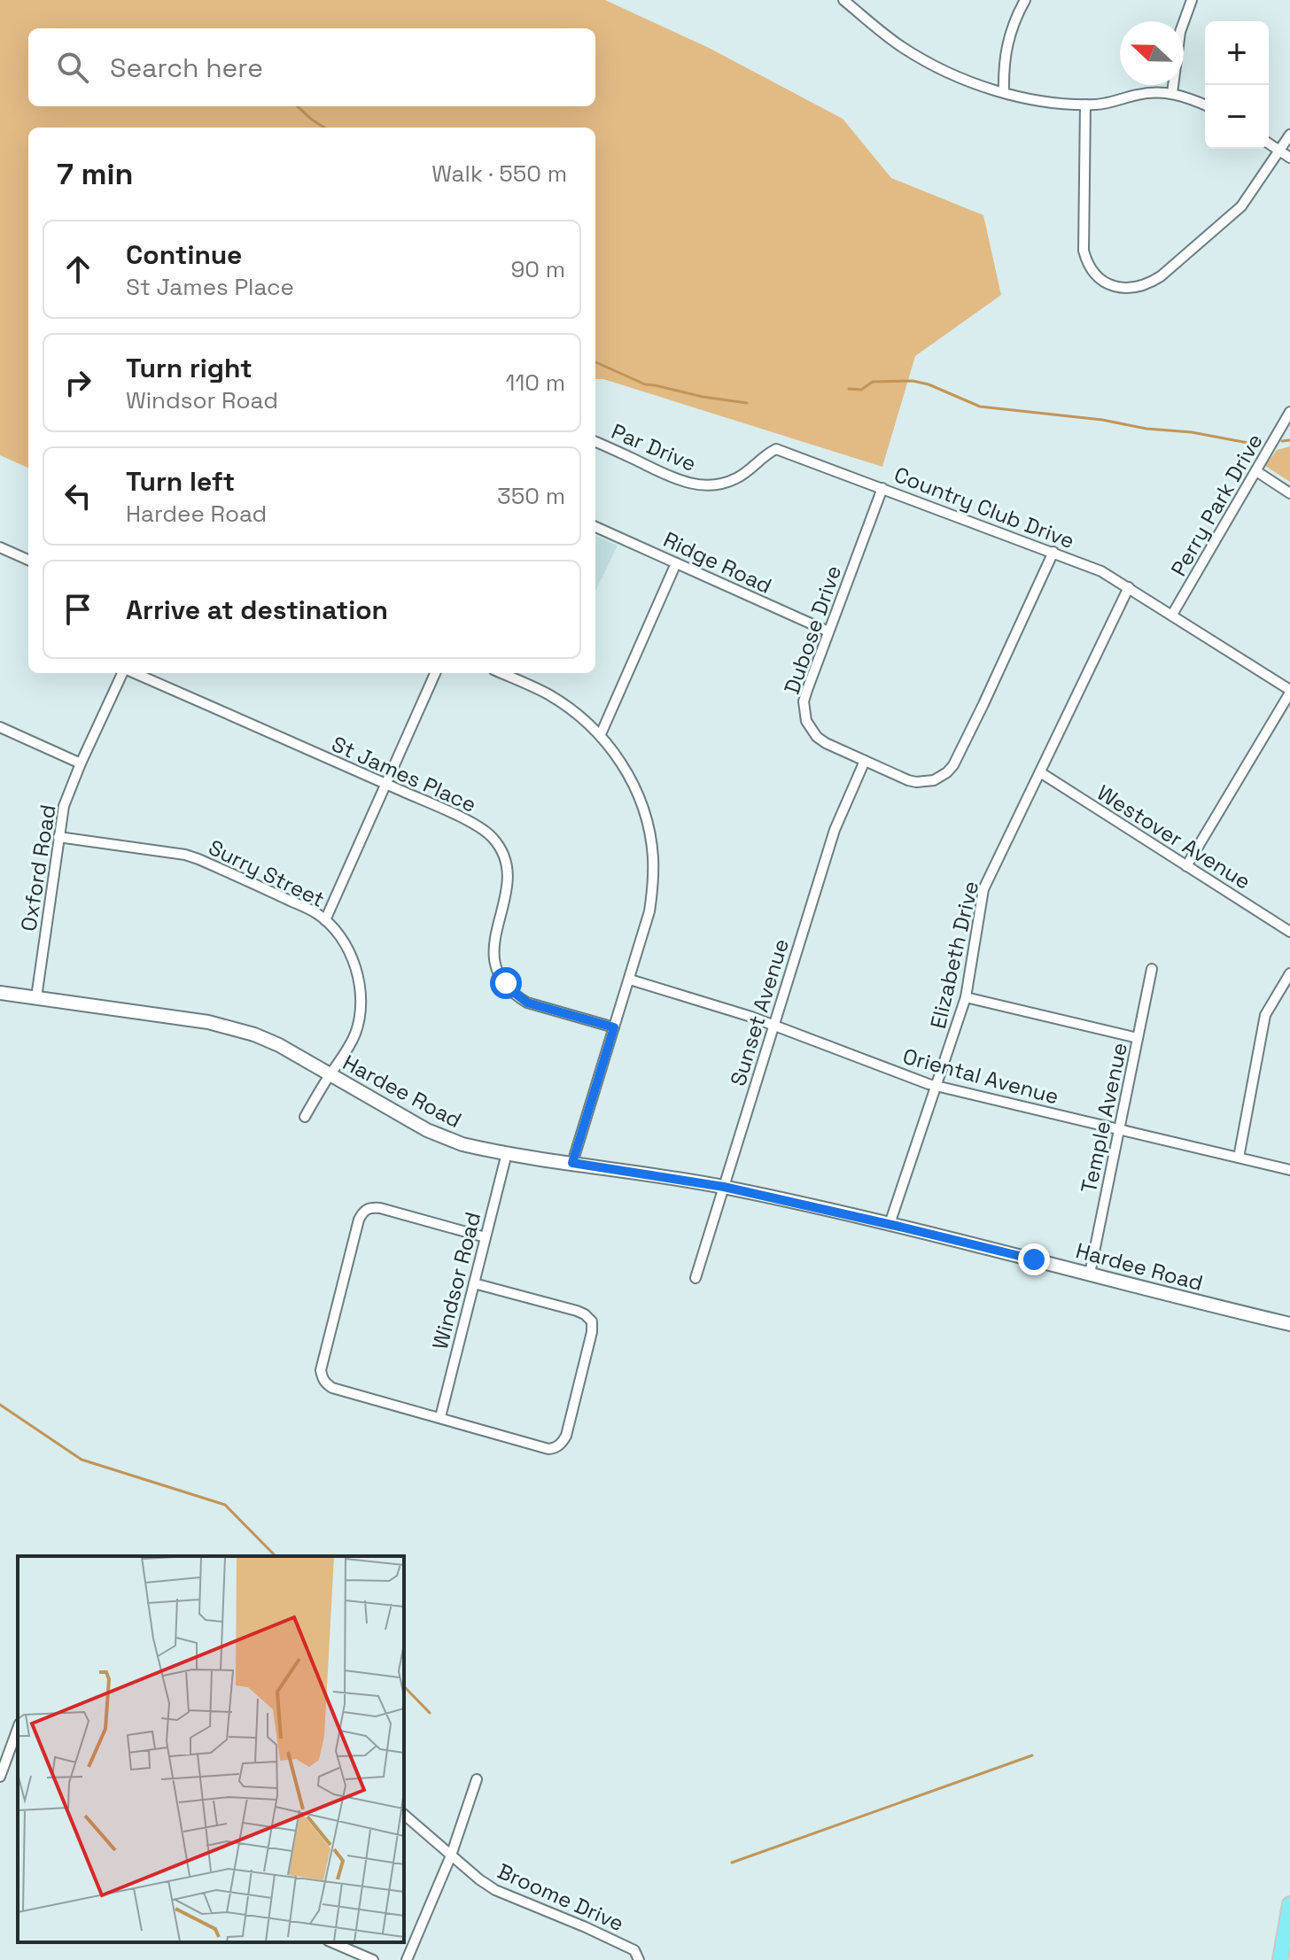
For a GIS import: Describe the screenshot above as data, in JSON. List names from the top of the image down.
{
  "streets": {
    "street": [
      "Par Drive",
      "Perry Park Drive",
      "Country Club Drive",
      "Ridge Road",
      "Dubose Drive",
      "St James Place",
      "Westover Avenue",
      "Oxford Road",
      "Surry Street",
      "Elizabeth Drive",
      "Sunset Avenue",
      "Oriental Avenue",
      "Hardee Road",
      "Temple Avenue",
      "Windsor Road",
      "Broome Drive"
    ]
  },
  "crossings": [
    ["Par Drive", "Country Club Drive"],
    ["Perry Park Drive", "Country Club Drive"],
    ["Country Club Drive", "Dubose Drive"],
    ["Country Club Drive", "Elizabeth Drive"],
    ["Ridge Road", "Dubose Drive"],
    ["Dubose Drive", "Sunset Avenue"],
    ["Westover Avenue", "Elizabeth Drive"],
    ["Oxford Road", "Surry Street"],
    ["Oxford Road", "Hardee Road"],
    ["Surry Street", "Hardee Road"],
    ["Elizabeth Drive", "Oriental Avenue"],
    ["Elizabeth Drive", "Hardee Road"],
    ["Sunset Avenue", "Oriental Avenue"],
    ["Sunset Avenue", "Hardee Road"],
    ["Oriental Avenue", "Temple Avenue"],
    ["Hardee Road", "Temple Avenue"],
    ["Hardee Road", "Windsor Road"]
  ],
  "north": "left",
  "page": {
    "map_buttons": ["+", "−"],
    "search": "Search here",
    "heading": ["7 min", "Walk · 550 m"],
    "list": [
      ["Continue", "St James Place", "90 m"],
      ["Turn right", "Windsor Road", "110 m"],
      ["Turn left", "Hardee Road", "350 m"],
      "Arrive at destination"
    ]
  }
}
